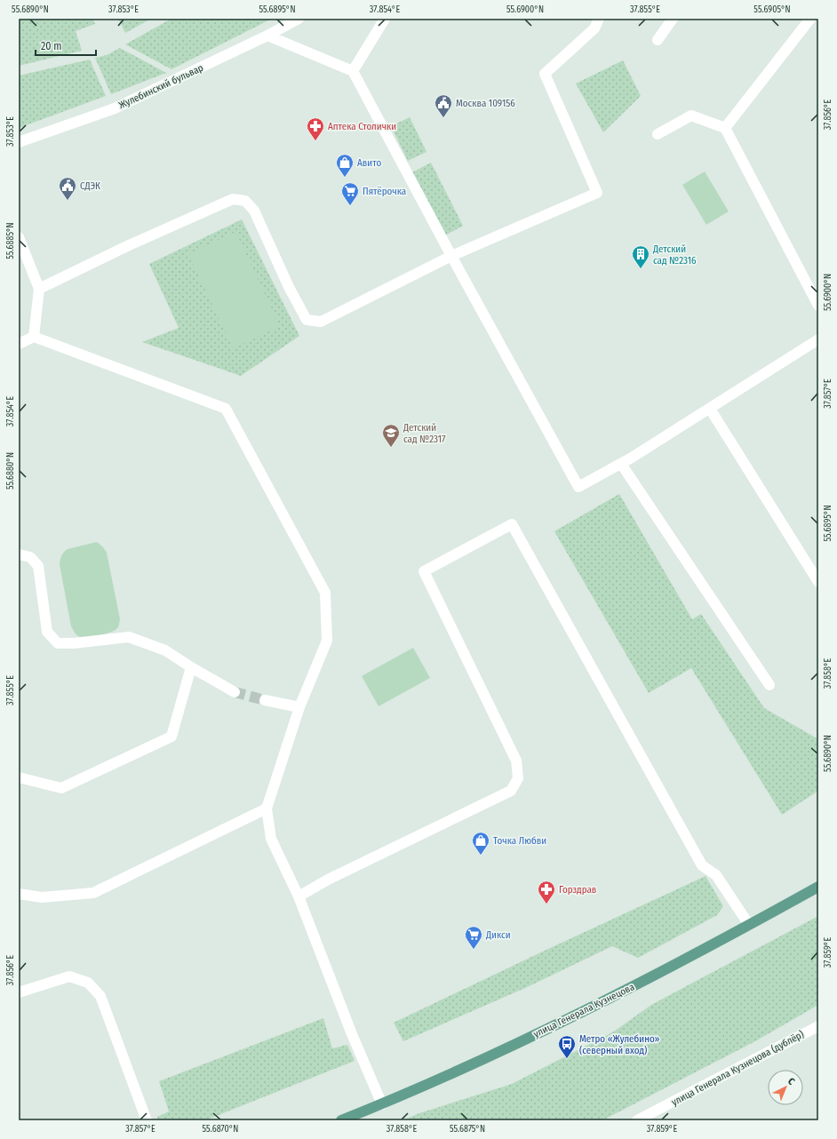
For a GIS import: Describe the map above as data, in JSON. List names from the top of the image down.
{
  "streets": {
    "main road": ["улица Генерала Кузнецова"],
    "street": ["Жулебинский бульвар", "улица Генерала Кузнецова (дублёр)"]
  },
  "places": {
    "public building": ["Москва 109156", "СДЭК"],
    "pharmacy": ["Аптека Столички", "Горздрав"],
    "shop": ["Авито", "Точка Любви"],
    "supermarket": ["Пятёрочка", "Дикси"],
    "building": ["Детский сад №2316"],
    "school or university": ["Детский сад №2317"],
    "bus stop": ["Метро «Жулебино» (северный вход)"]
  },
  "scale_bar": "20 m",
  "north": "top right",
  "coordinates": [
    "55.6890°N",
    "37.853°E",
    "55.6895°N",
    "37.854°E",
    "55.6900°N",
    "37.855°E",
    "55.6905°N",
    "37.856°E",
    "55.6885°N",
    "37.857°E",
    "55.6880°N",
    "37.858°E",
    "37.859°E",
    "55.6870°N",
    "55.6875°N"
  ]
}
